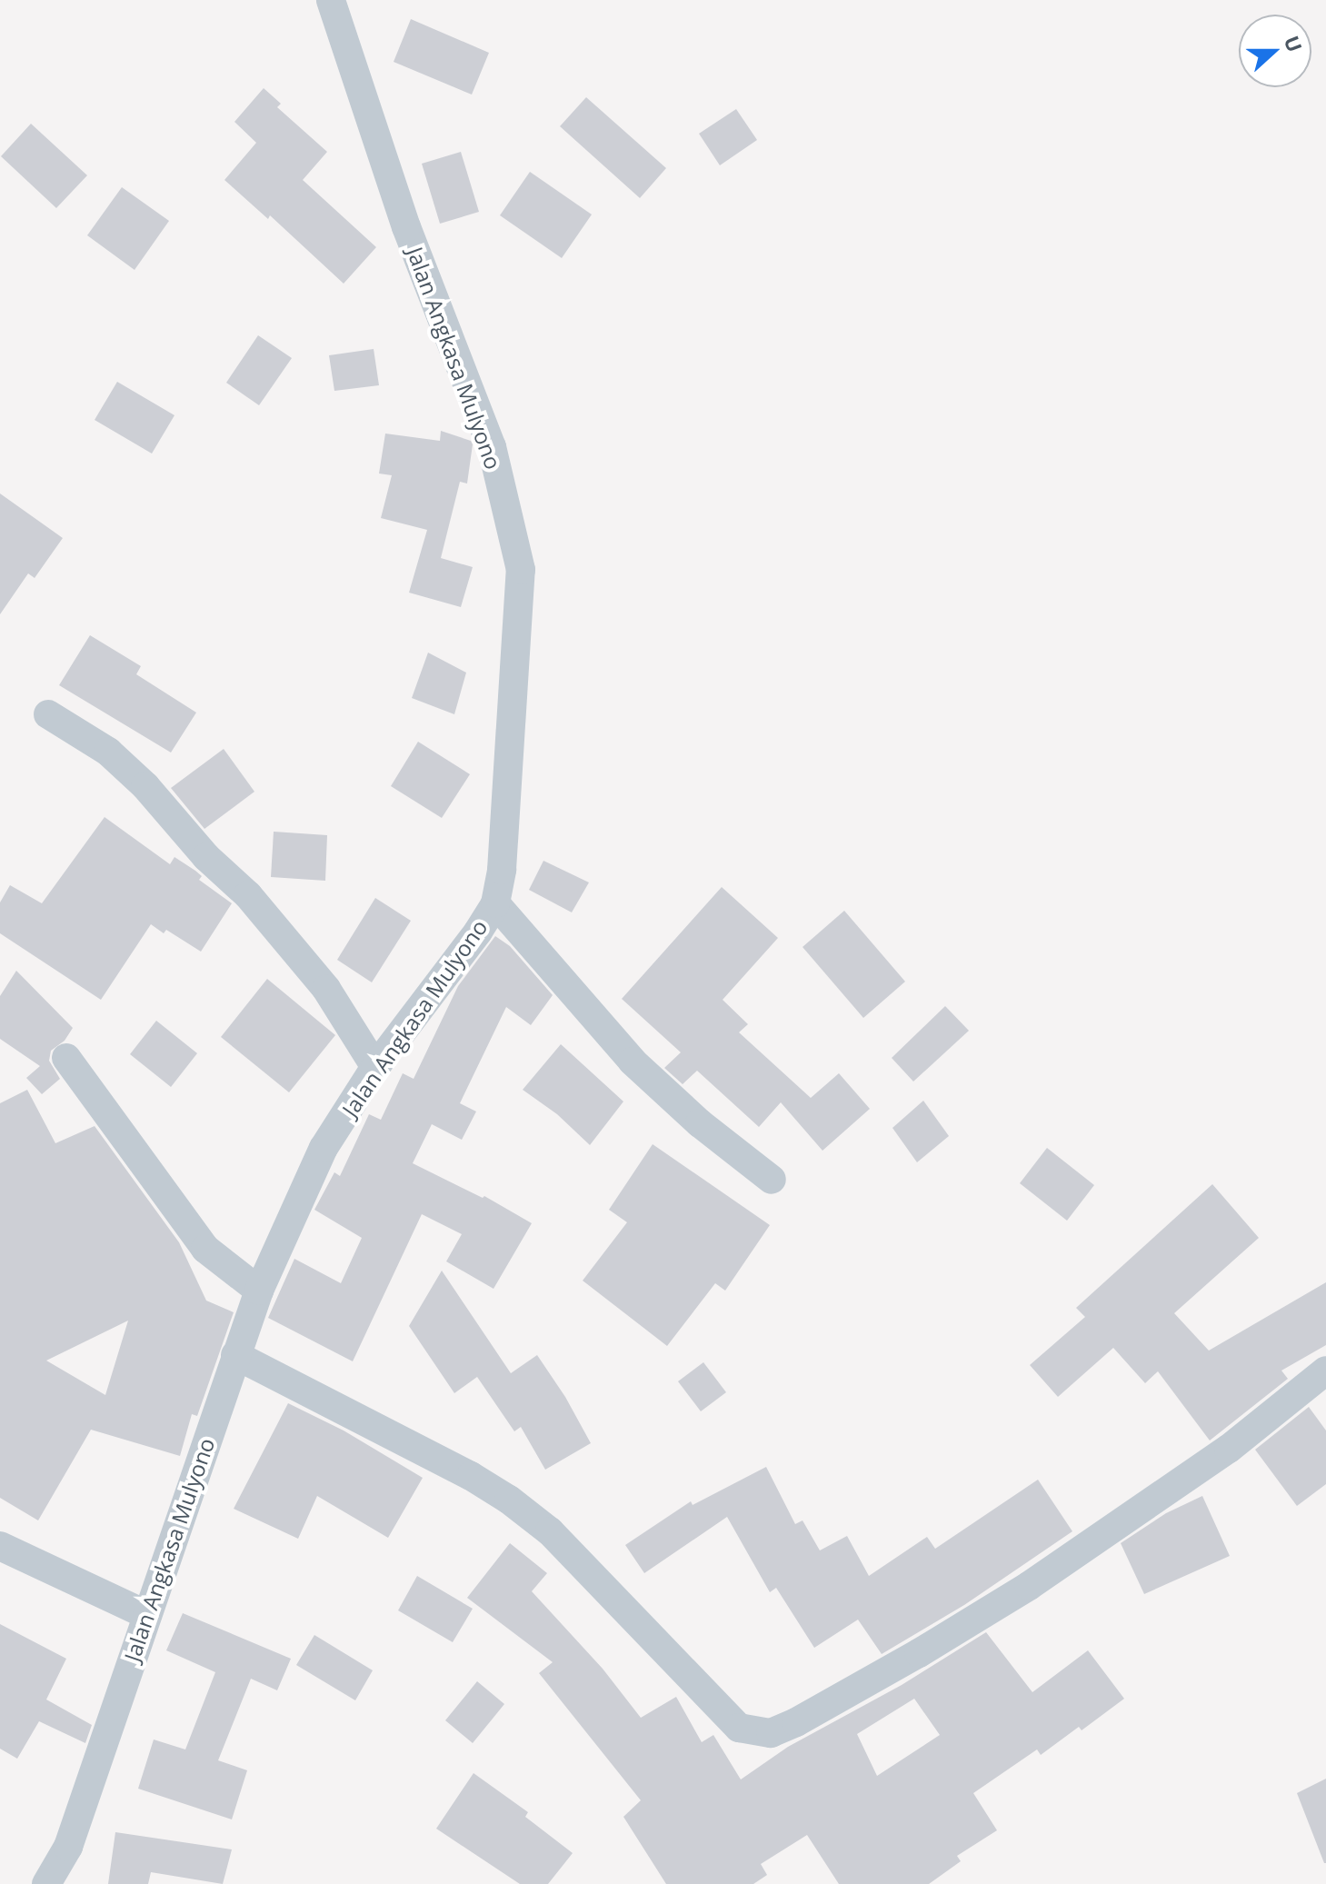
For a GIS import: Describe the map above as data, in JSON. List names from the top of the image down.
{
  "streets": {
    "street": ["Jalan Angkasa Mulyono"]
  },
  "north": "right"
}
